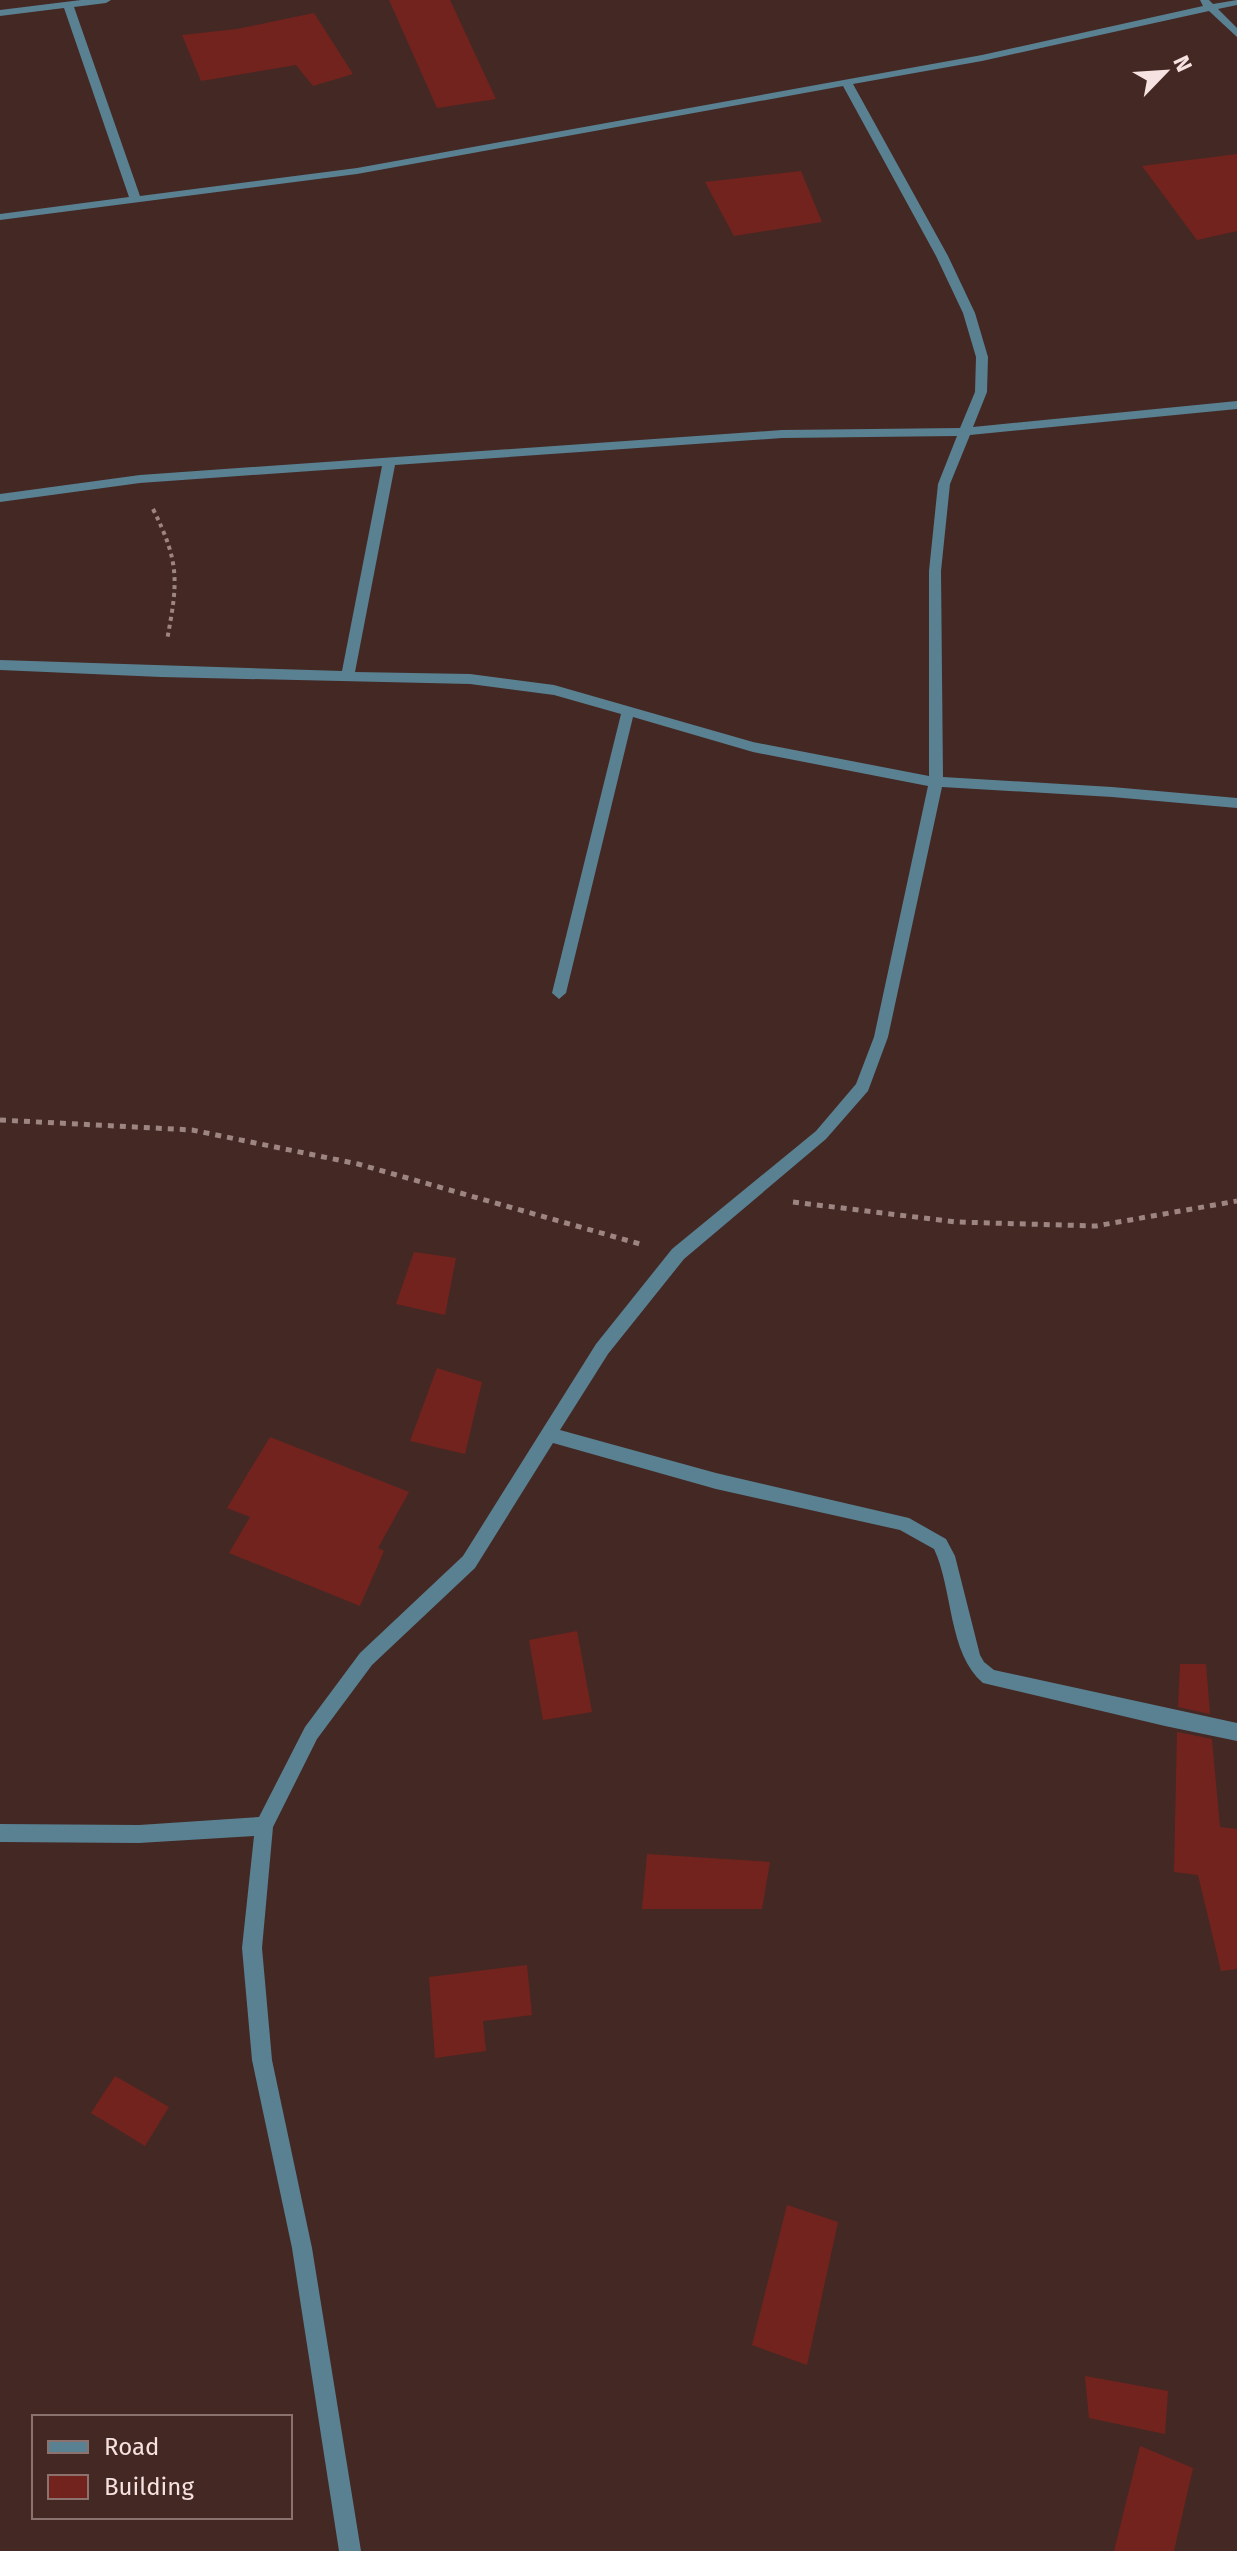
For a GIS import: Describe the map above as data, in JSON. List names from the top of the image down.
{
  "legend": ["Road", "Building"],
  "north": "top right"
}
